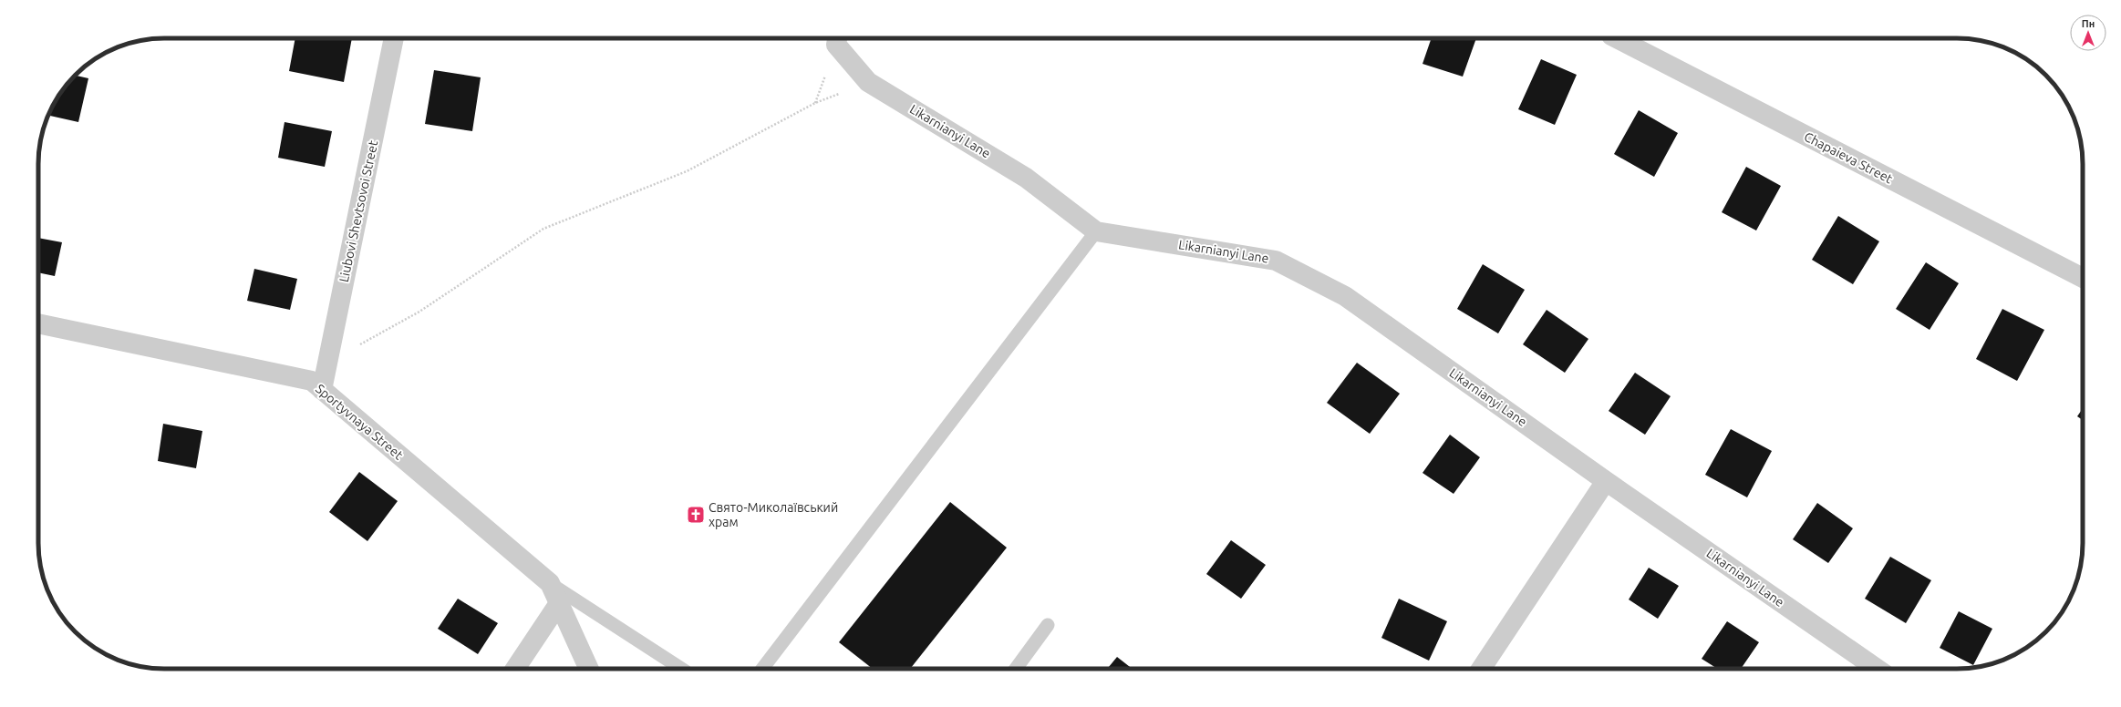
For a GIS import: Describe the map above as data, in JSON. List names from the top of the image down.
{
  "streets": {
    "street": [
      "Likarnianyi Lane",
      "Chapaieva Street",
      "Liubovi Shevtsovoi Street",
      "Sportyvnaya Street"
    ]
  },
  "crossings": [
    ["Liubovi Shevtsovoi Street", "Sportyvnaya Street"]
  ],
  "places": {
    "church": ["Свято-Миколаївський храм"]
  },
  "north": "top"
}
